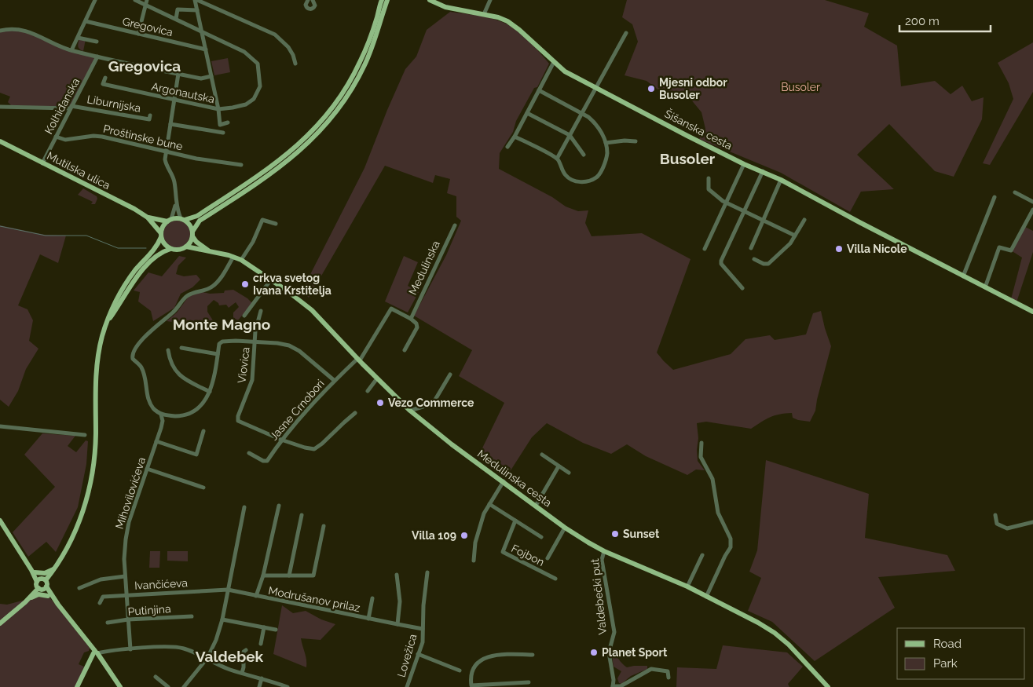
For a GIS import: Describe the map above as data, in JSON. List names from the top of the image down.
{
  "streets": {
    "main road": ["Šišanska cesta", "Mutilska ulica", "Medulinska cesta"],
    "street": [
      "Gregovica",
      "Argonautska",
      "Liburnijska",
      "Kolhiđanska",
      "Proštinske bune",
      "Medulinska",
      "Viovica",
      "Jasne Crnobori",
      "Mihovilovićeva",
      "Fojbon",
      "Ivančićeva",
      "Valdebečki put",
      "Modrušanov prilaz",
      "Putinjina",
      "Lovežica"
    ]
  },
  "crossings": [
    ["Liburnijska", "Kolhiđanska"],
    ["Kolhiđanska", "Proštinske bune"],
    ["Kolhiđanska", "Mutilska ulica"],
    ["Viovica", "Jasne Crnobori"],
    ["Jasne Crnobori", "Medulinska cesta"],
    ["Medulinska cesta", "Valdebečki put"],
    ["Mihovilovićeva", "Ivančićeva"],
    ["Mihovilovićeva", "Putinjina"],
    ["Ivančićeva", "Modrušanov prilaz"],
    ["Modrušanov prilaz", "Lovežica"]
  ],
  "districts": [
    "Gregovica",
    "Busoler",
    "Monte Magno",
    "Valdebek"
  ],
  "parks": ["Busoler"],
  "places": [
    "Mjesni odbor Busoler",
    "Villa Nicole",
    "crkva svetog Ivana Krstitelja",
    "Vezo Commerce",
    "Sunset",
    "Villa 109",
    "Planet Sport"
  ],
  "legend": ["Road", "Park"],
  "scale_bar": "200 m"
}
